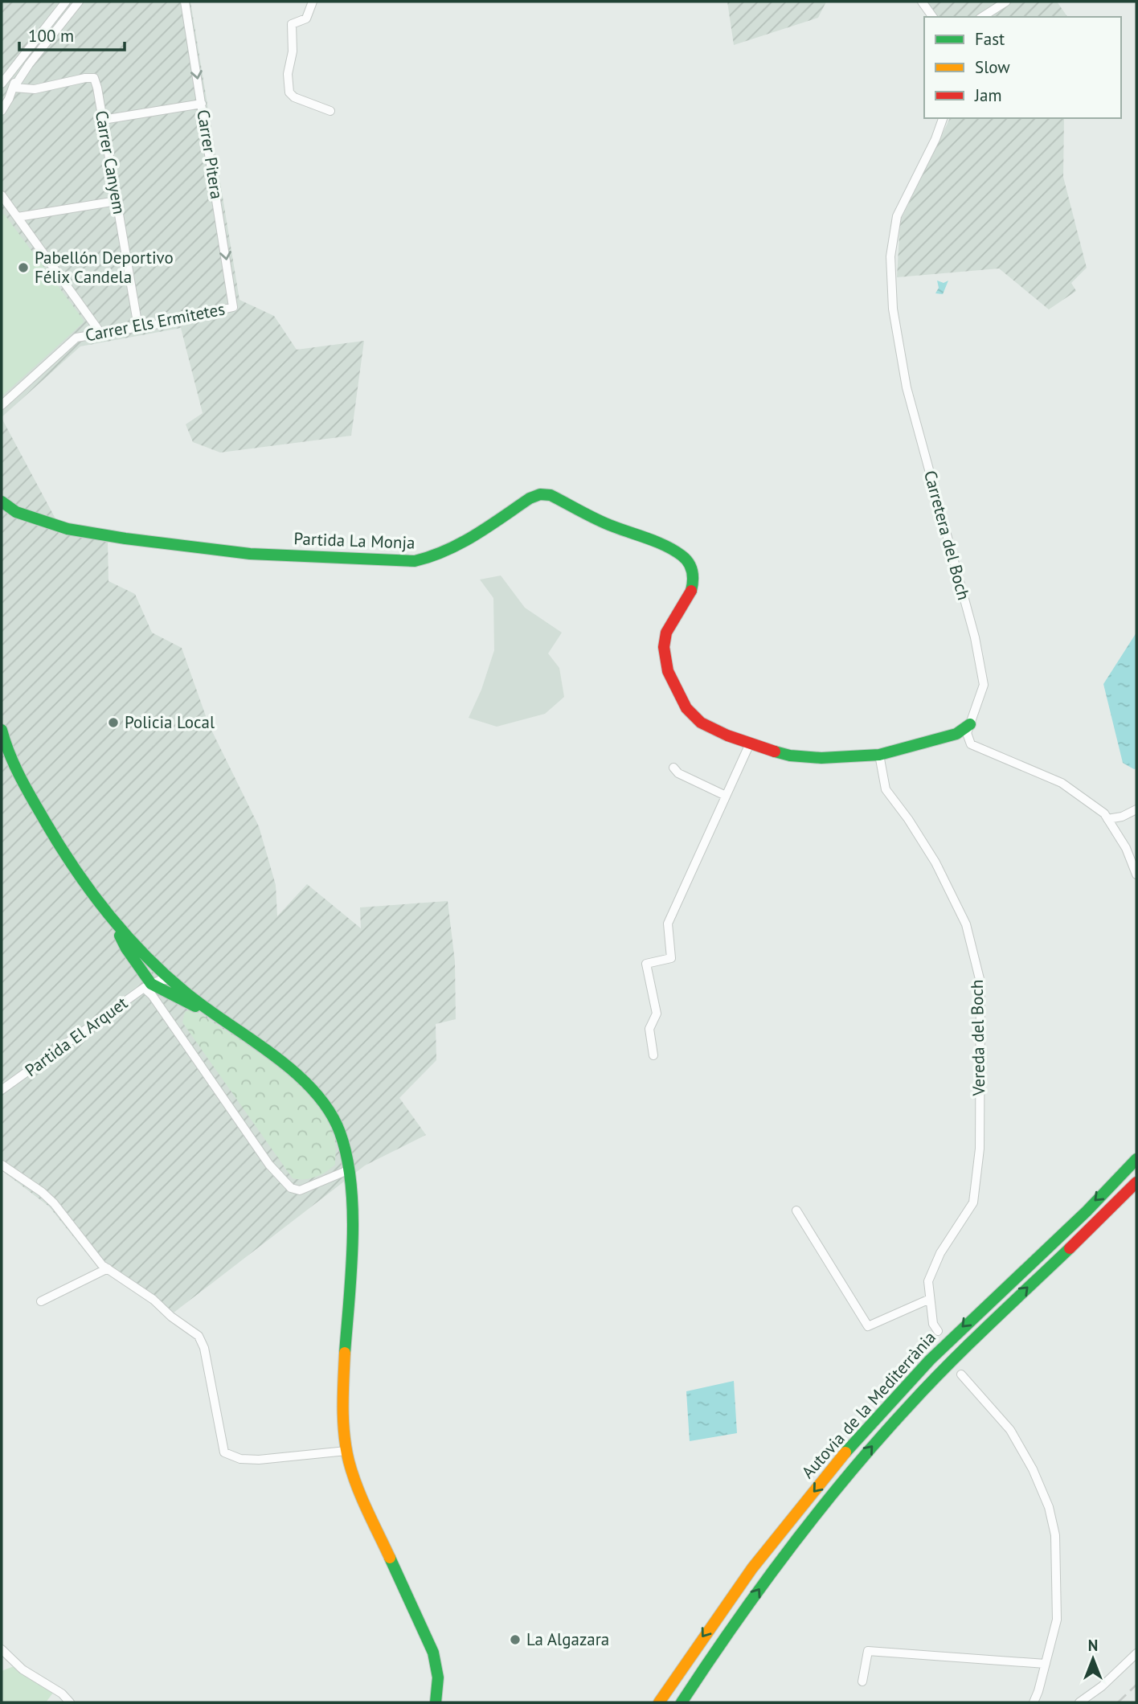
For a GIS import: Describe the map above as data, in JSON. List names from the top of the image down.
{
  "streets": {
    "main road": ["Partida La Monja", "Autovia de la Mediterrània"],
    "street": [
      "Carrer Pitera",
      "Carrer Canyem",
      "Carrer Els Ermitetes",
      "Carretera del Boch",
      "Partida El Arquet",
      "Vereda del Boch"
    ]
  },
  "crossings": [
    ["Carrer Pitera", "Carrer Els Ermitetes"],
    ["Carrer Canyem", "Carrer Els Ermitetes"]
  ],
  "one_way": ["Carrer Pitera"],
  "places": ["Pabellón Deportivo Félix Candela", "Policia Local", "La Algazara"],
  "legend": ["Fast", "Slow", "Jam"],
  "scale_bar": "100 m",
  "north": "top"
}
